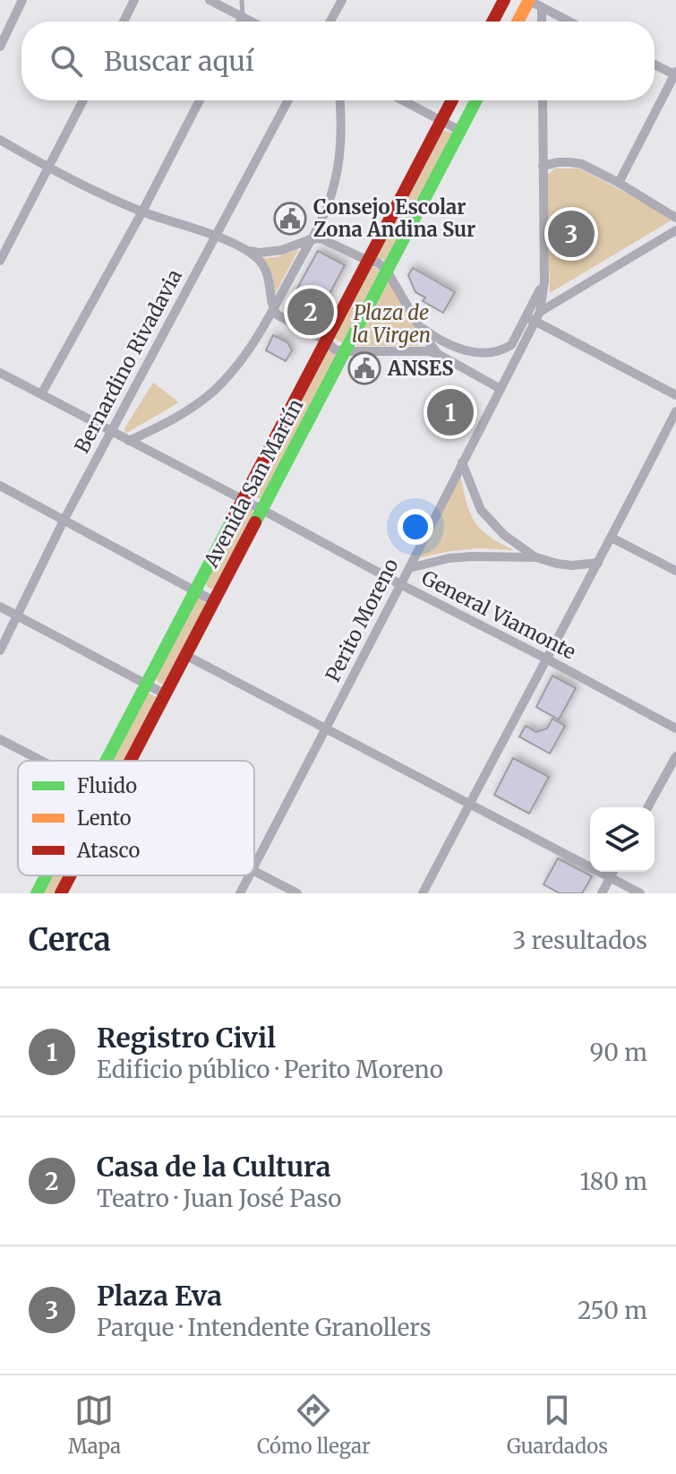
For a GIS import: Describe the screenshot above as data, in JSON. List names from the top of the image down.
{
  "streets": {
    "main road": ["Avenida San Martín"],
    "street": ["Bernardino Rivadavia", "General Viamonte", "Perito Moreno"]
  },
  "crossings": [
    ["Bernardino Rivadavia", "General Viamonte"],
    ["Avenida San Martín", "General Viamonte"],
    ["General Viamonte", "Perito Moreno"]
  ],
  "parks": ["Plaza de la Virgen"],
  "places": {
    "public building": ["Consejo Escolar Zona Andina Sur", "ANSES"]
  },
  "legend": ["Fluido", "Lento", "Atasco"],
  "page": {
    "search": "Buscar aquí",
    "pins": ["3", "2", "1"],
    "heading": ["Cerca", "3 resultados"],
    "list": [
      {
        "mark": "1",
        "name": "Registro Civil",
        "note": "Edificio público · Perito Moreno",
        "value": "90 m"
      },
      {
        "mark": "2",
        "name": "Casa de la Cultura",
        "note": "Teatro · Juan José Paso",
        "value": "180 m"
      },
      {
        "mark": "3",
        "name": "Plaza Eva",
        "note": "Parque · Intendente Granollers",
        "value": "250 m"
      }
    ],
    "nav": ["Mapa", "Cómo llegar", "Guardados"]
  }
}
